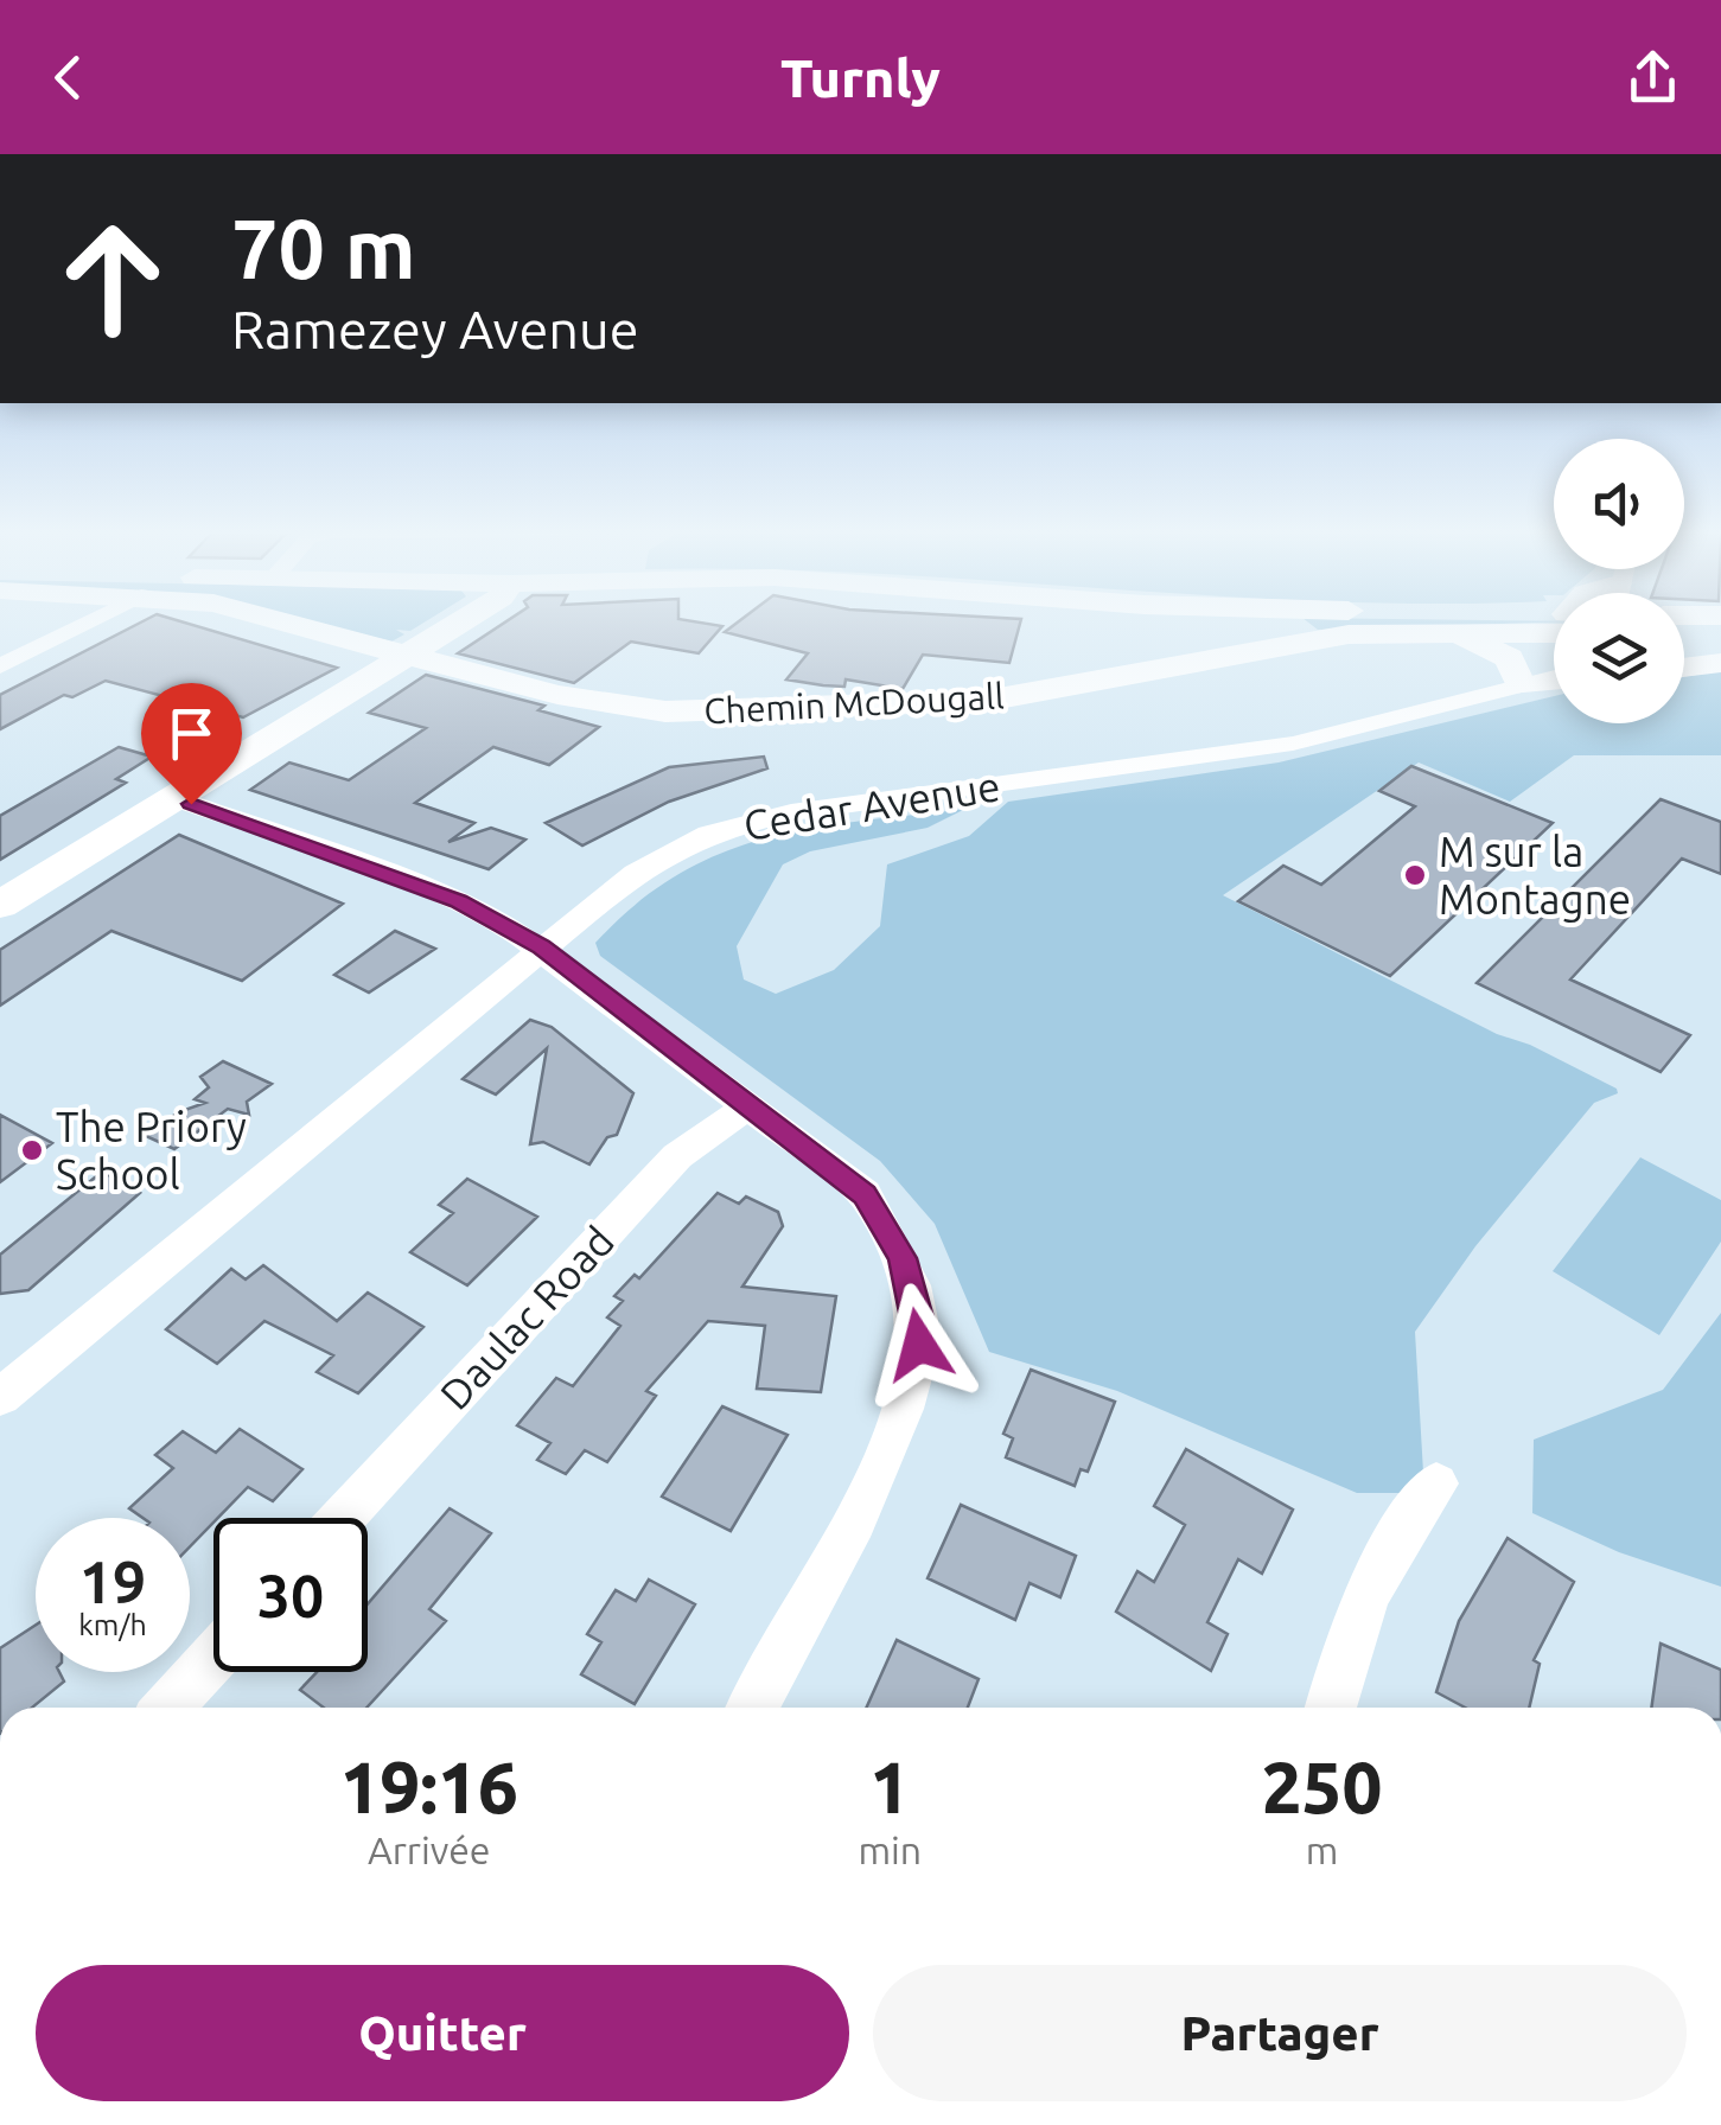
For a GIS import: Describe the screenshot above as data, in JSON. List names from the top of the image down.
{
  "streets": {
    "main road": ["Chemin McDougall"],
    "street": ["Cedar Avenue", "Daulac Road"]
  },
  "places": ["M sur la Montagne", "The Priory School"],
  "page": {
    "header": "Turnly",
    "turn": ["70 m", "Ramezey Avenue"],
    "speed": "19 km/h",
    "limit": "30",
    "eta": [
      "19:16",
      "Arrivée",
      "1",
      "min",
      "250",
      "m"
    ],
    "buttons": ["Quitter", "Partager"]
  }
}
